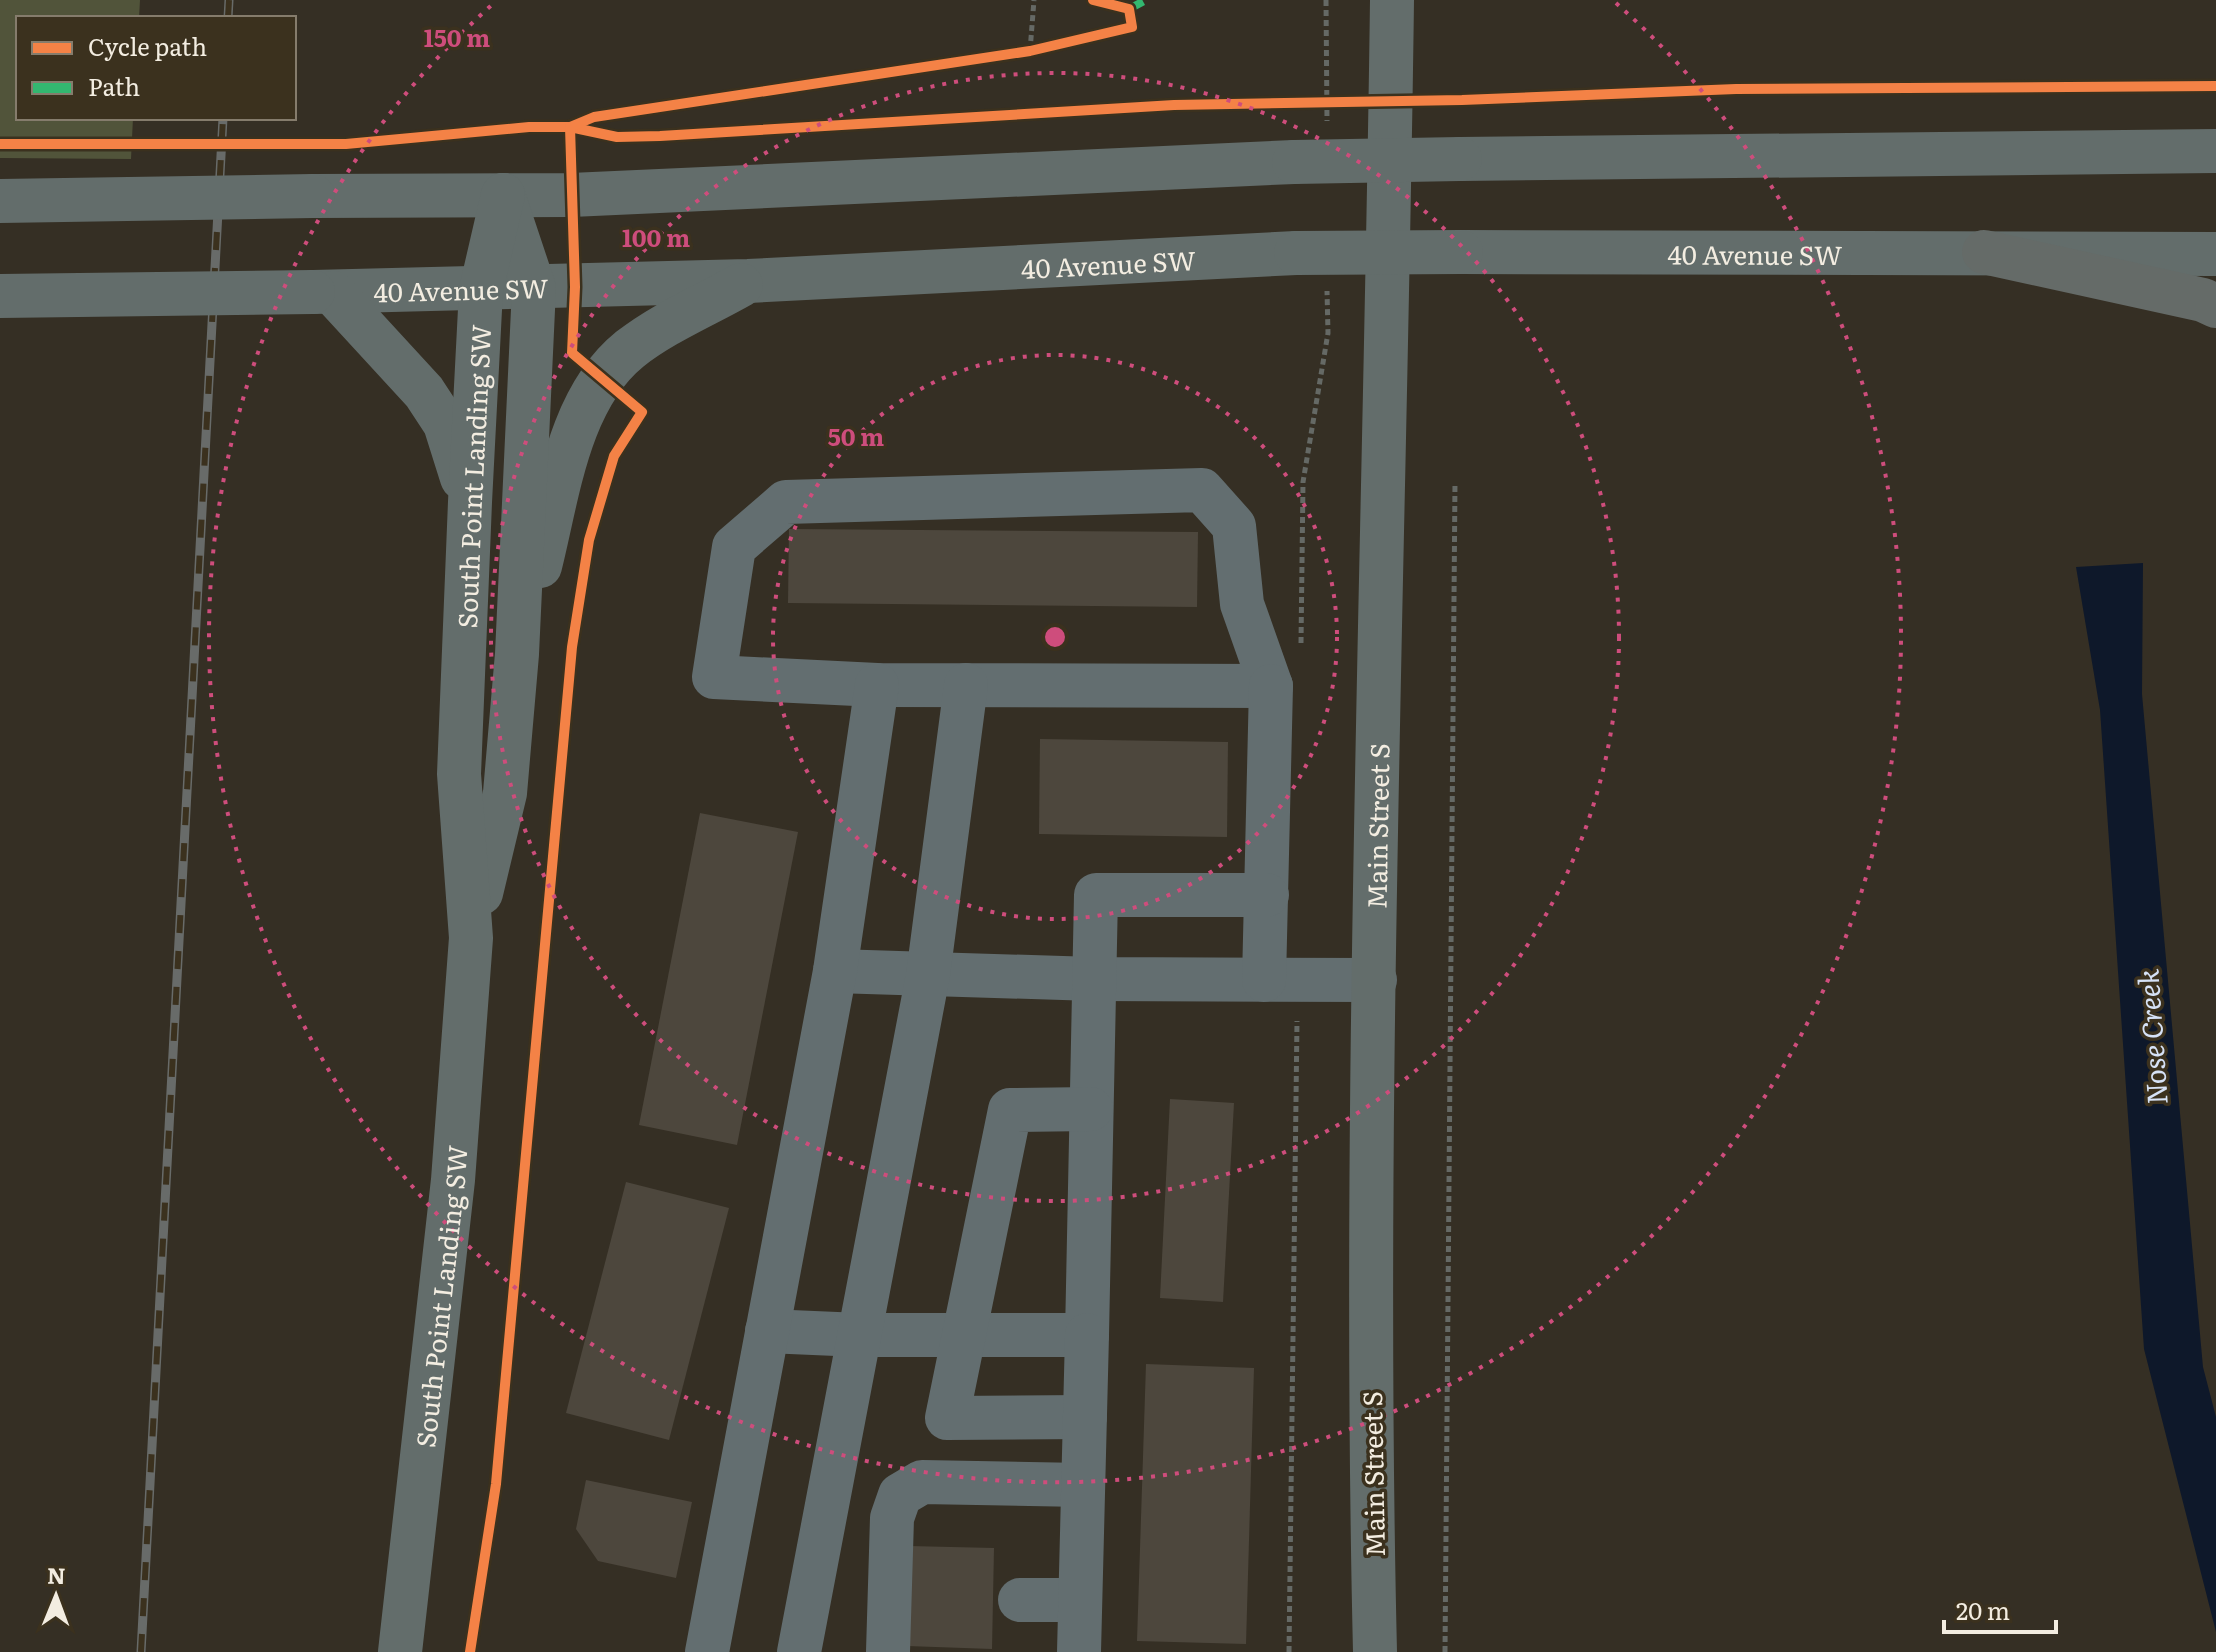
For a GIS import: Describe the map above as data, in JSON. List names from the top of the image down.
{
  "streets": {
    "main road": ["40 Avenue SW", "South Point Landing SW", "Main Street S"]
  },
  "crossings": [
    ["40 Avenue SW", "South Point Landing SW"]
  ],
  "water": ["Nose Creek"],
  "legend": ["Cycle path", "Path"],
  "scale_bar": "20 m",
  "north": "top",
  "rings": ["150 m", "100 m", "50 m"]
}
